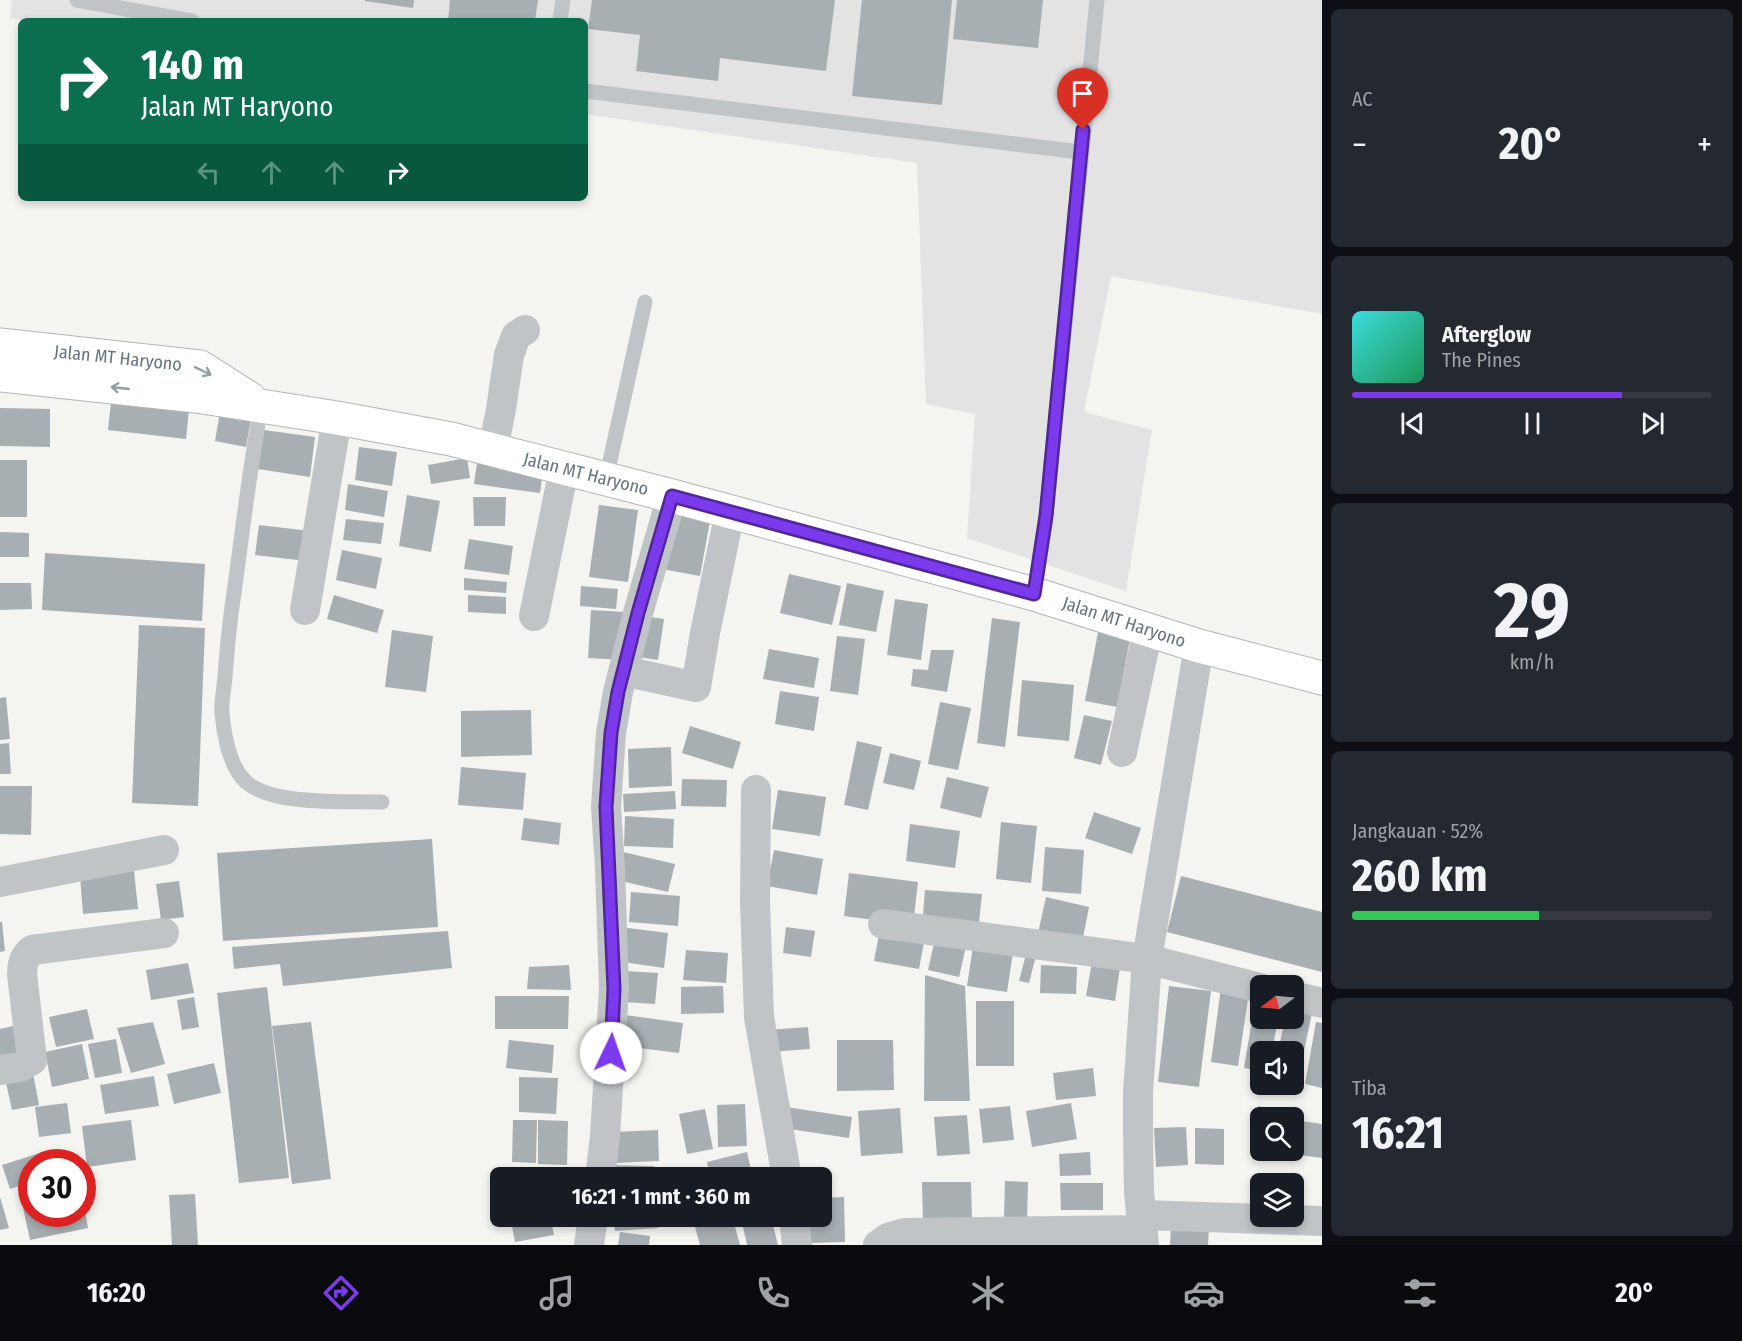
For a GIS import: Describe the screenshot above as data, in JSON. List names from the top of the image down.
{
  "streets": {
    "main road": ["Jalan MT Haryono"]
  },
  "north": "left",
  "page": {
    "tile": [
      "AC",
      ["29", "km/h"],
      ["Jangkauan · 52%", "260 km"],
      ["Tiba", "16:21"]
    ],
    "turn": ["140 m", "Jalan MT Haryono"],
    "heat": ["−", "20°", "+"],
    "song": ["Afterglow", "The Pines"],
    "limit": "30",
    "trip": "16:21 · 1 mnt · 360 m",
    "tabs": ["16:20", "20°"]
  }
}
